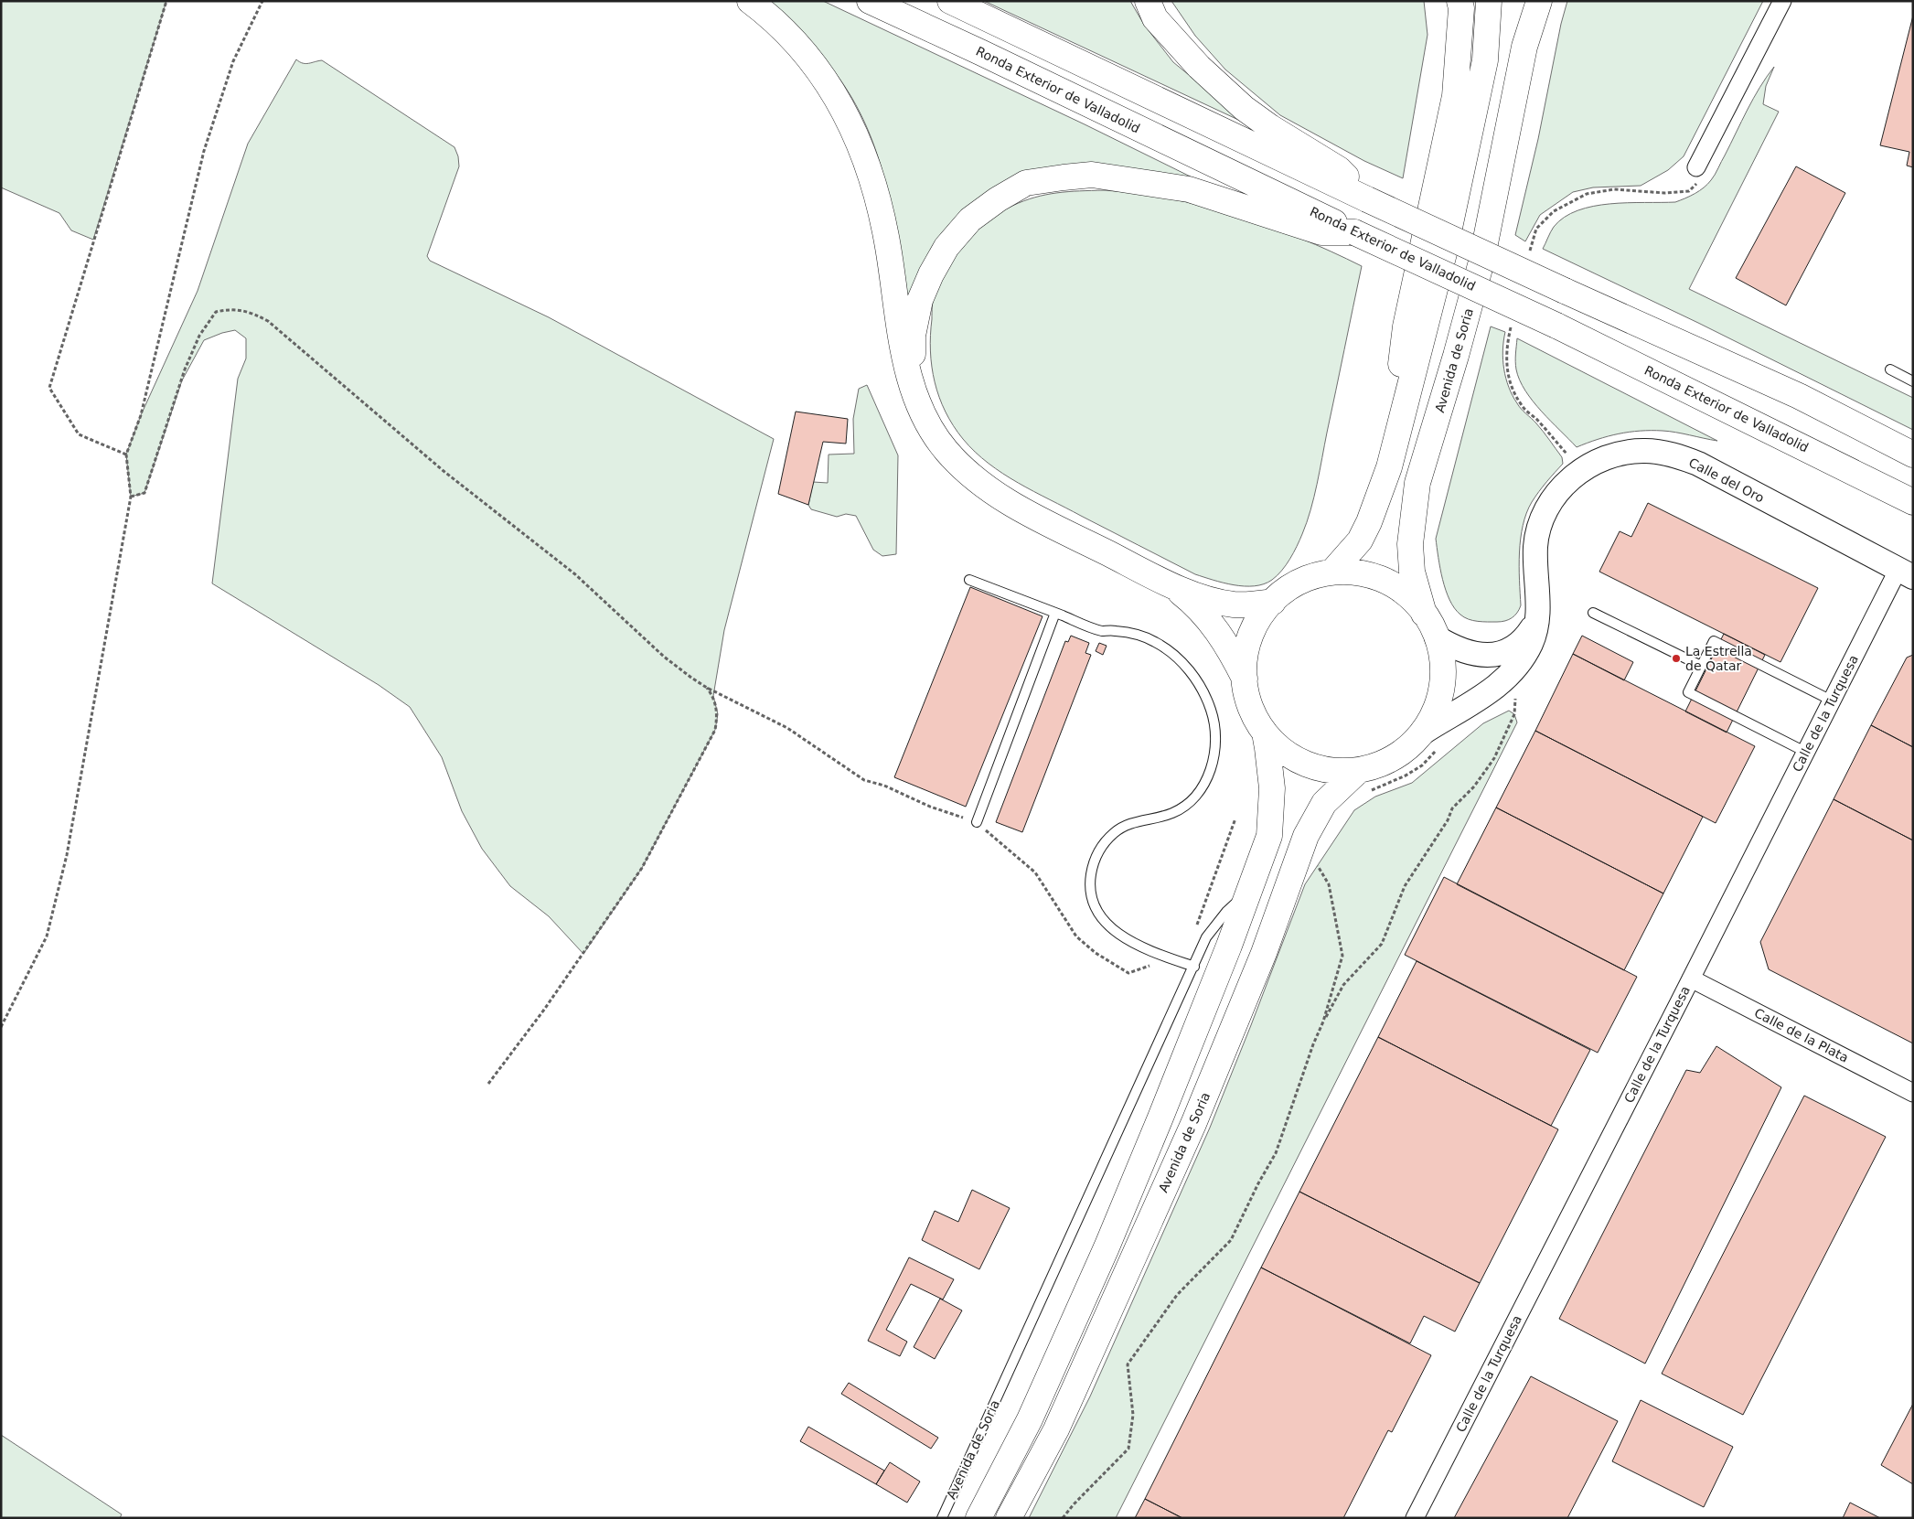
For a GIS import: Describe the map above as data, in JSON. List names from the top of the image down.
{
  "streets": {
    "highway": ["Ronda Exterior de Valladolid", "Avenida de Soria"],
    "street": ["Calle del Oro", "Calle de la Turquesa", "Calle de la Plata"]
  },
  "crossings": [
    ["Calle del Oro", "Calle de la Turquesa"],
    ["Calle de la Turquesa", "Calle de la Plata"]
  ],
  "places": ["La Estrella de Qatar"]
}
